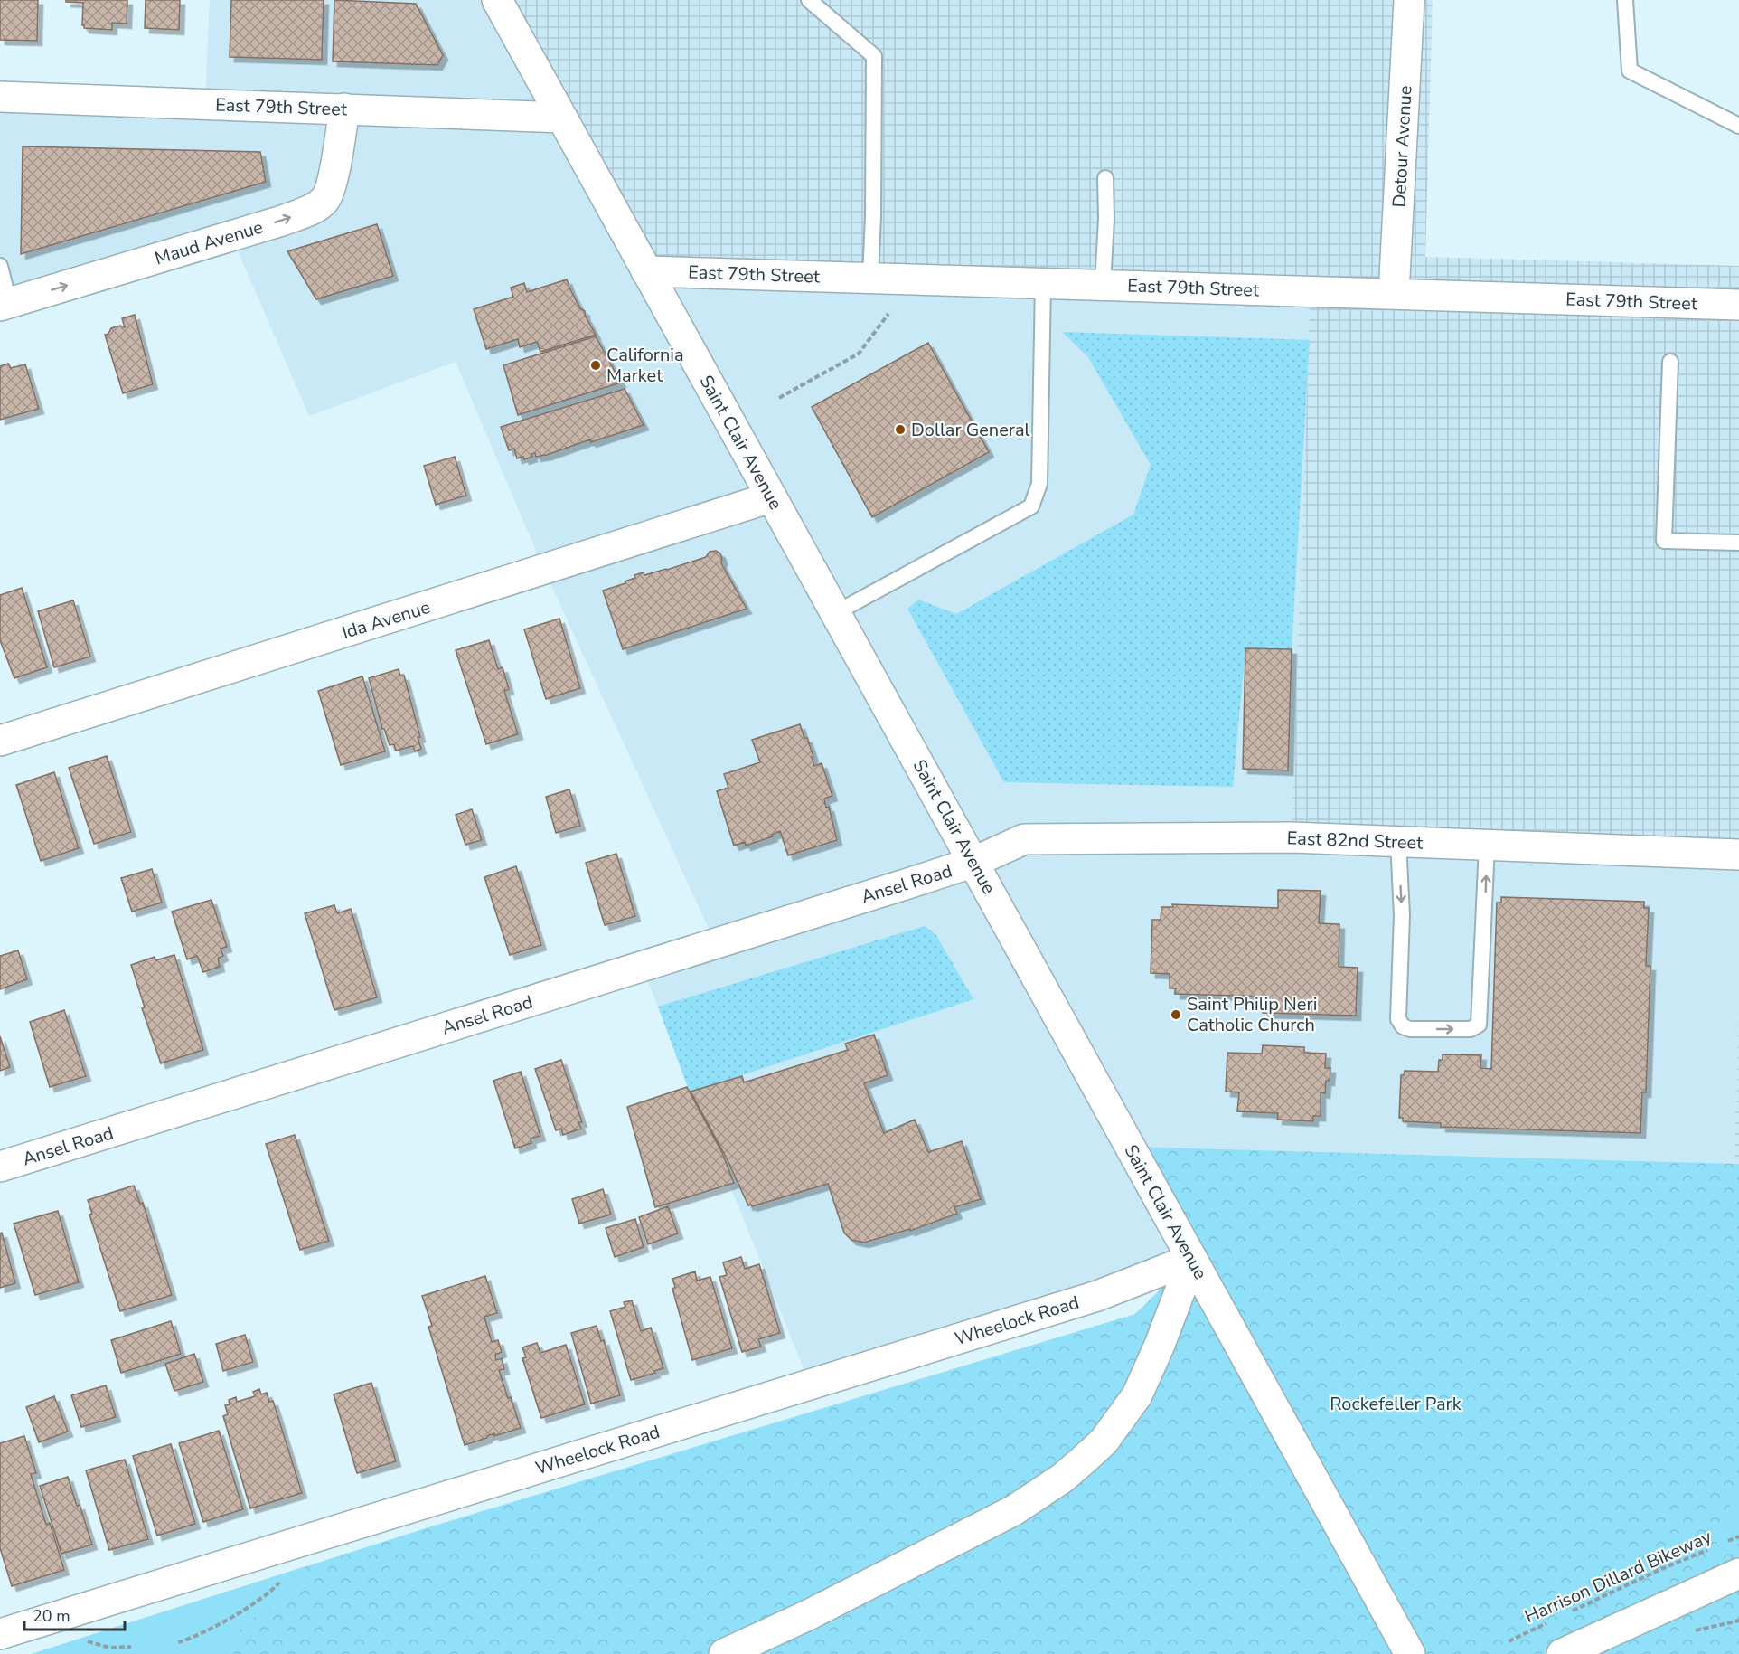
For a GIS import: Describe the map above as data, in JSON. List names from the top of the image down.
{
  "streets": {
    "street": [
      "East 79th Street",
      "Detour Avenue",
      "Maud Avenue",
      "Saint Clair Avenue",
      "Ida Avenue",
      "East 82nd Street",
      "Ansel Road",
      "Wheelock Road"
    ],
    "path": ["Harrison Dillard Bikeway"]
  },
  "crossings": [
    ["East 79th Street", "Detour Avenue"],
    ["East 79th Street", "Maud Avenue"],
    ["East 79th Street", "Saint Clair Avenue"],
    ["Saint Clair Avenue", "Ida Avenue"],
    ["Saint Clair Avenue", "East 82nd Street"],
    ["Saint Clair Avenue", "Ansel Road"],
    ["Saint Clair Avenue", "Wheelock Road"],
    ["East 82nd Street", "Ansel Road"]
  ],
  "one_way": ["Maud Avenue"],
  "parks": ["Rockefeller Park"],
  "places": ["California Market", "Dollar General", "Saint Philip Neri Catholic Church"],
  "scale_bar": "20 m"
}
